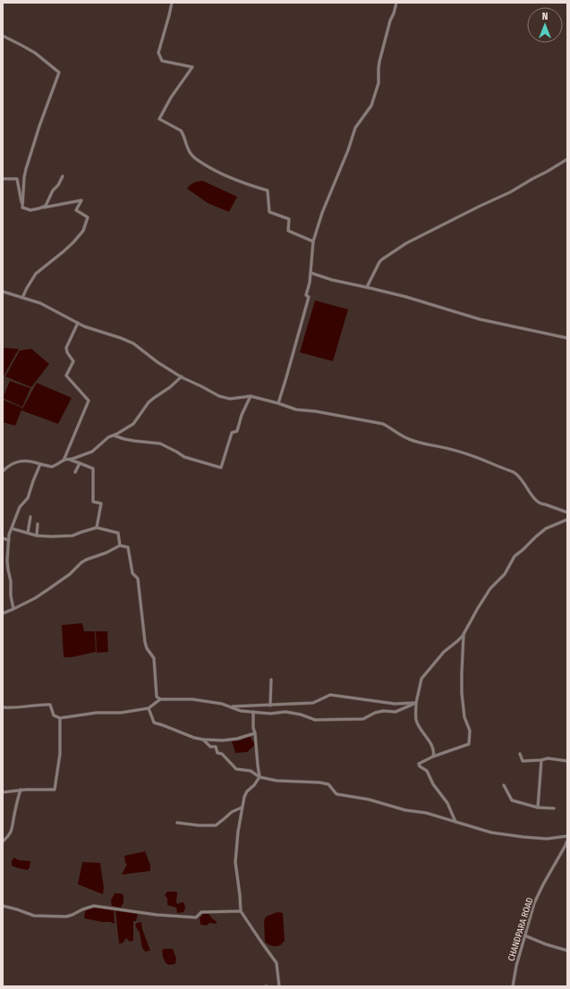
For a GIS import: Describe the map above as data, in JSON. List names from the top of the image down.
{
  "streets": {
    "street": ["CHANDPARA ROAD"]
  },
  "north": "top"
}
